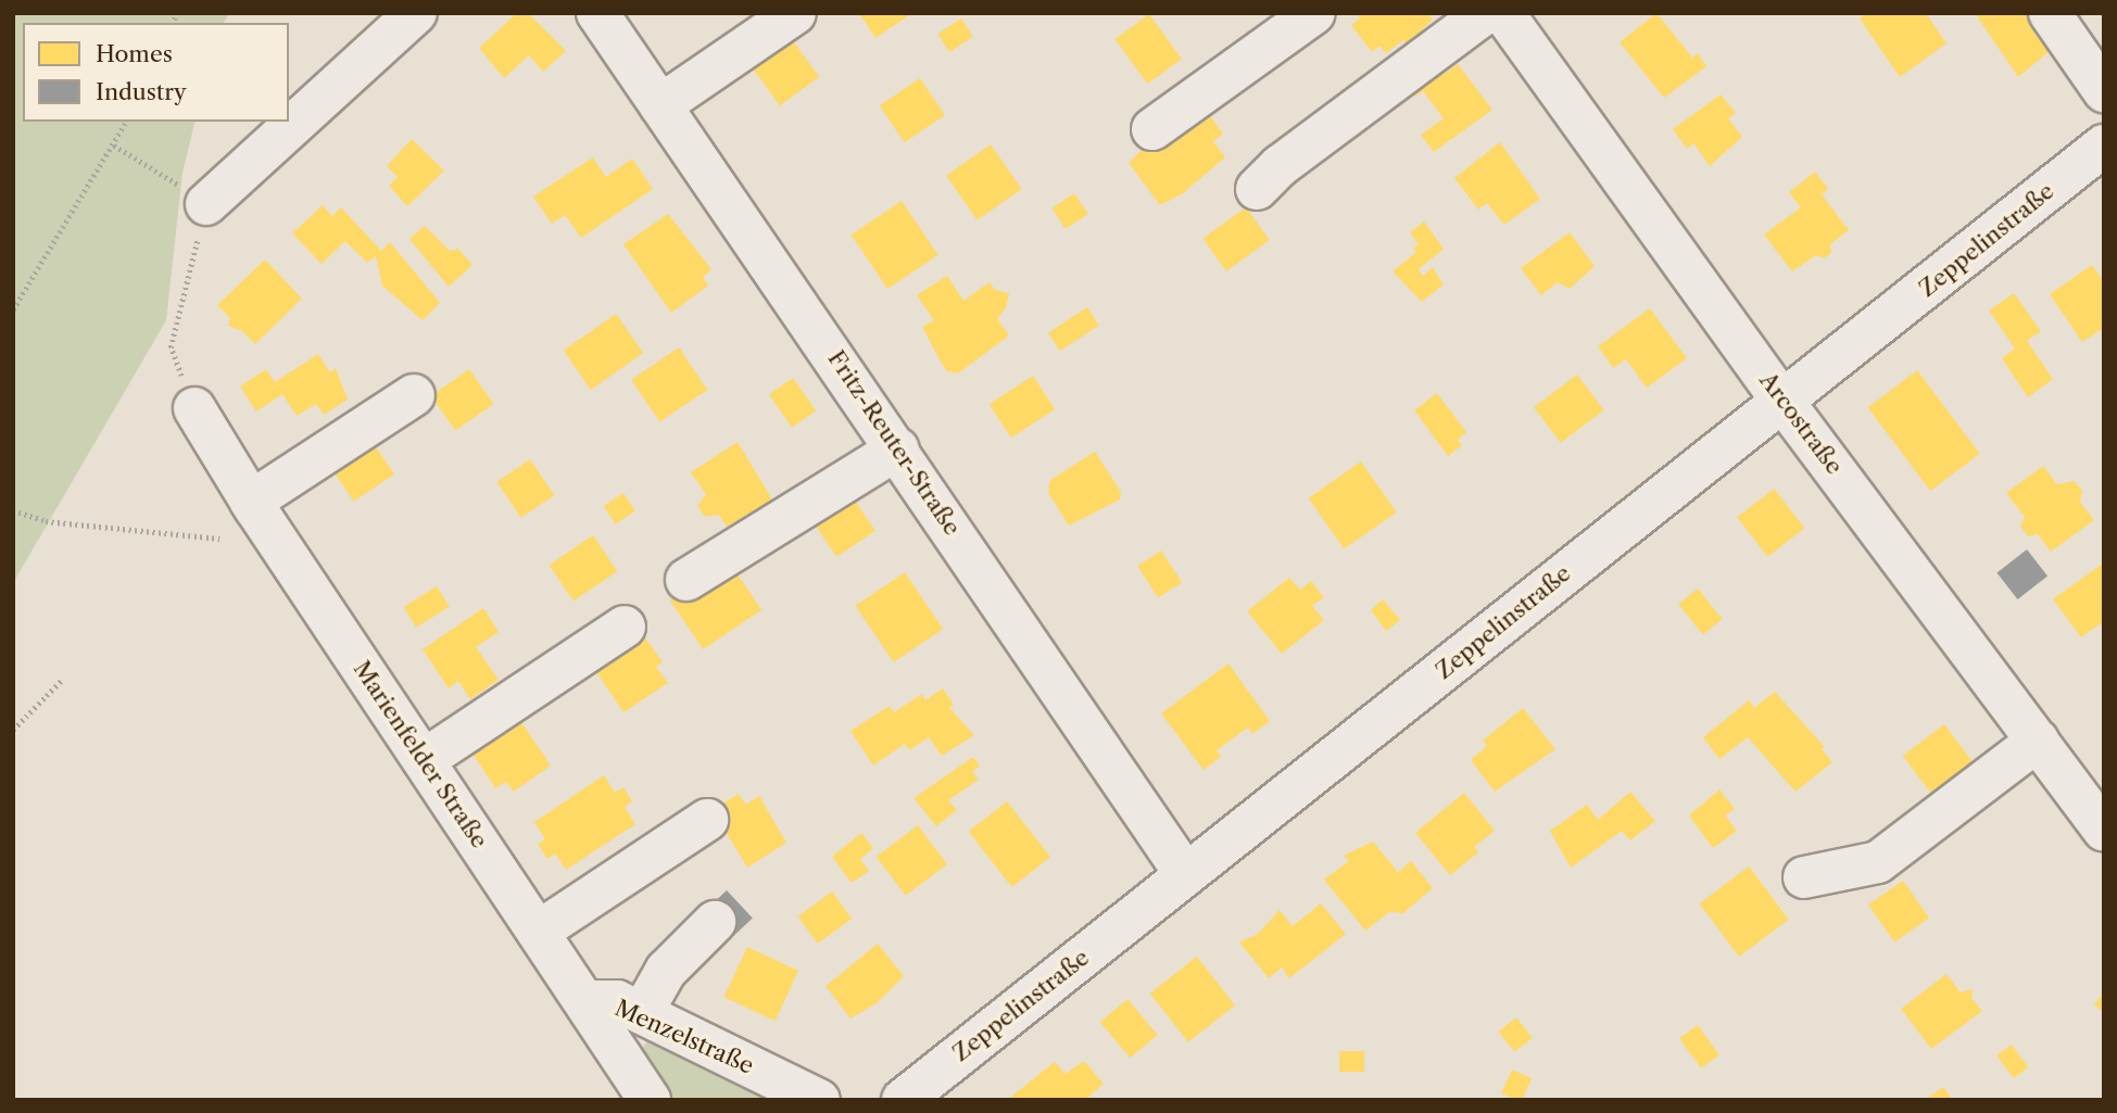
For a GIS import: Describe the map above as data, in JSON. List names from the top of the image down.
{
  "streets": {
    "street": [
      "Zeppelinstraße",
      "Arcostraße",
      "Fritz-Reuter-Straße",
      "Marienfelder Straße",
      "Menzelstraße"
    ]
  },
  "crossings": [
    ["Zeppelinstraße", "Arcostraße"],
    ["Zeppelinstraße", "Fritz-Reuter-Straße"],
    ["Marienfelder Straße", "Menzelstraße"]
  ],
  "legend": ["Homes", "Industry"]
}
